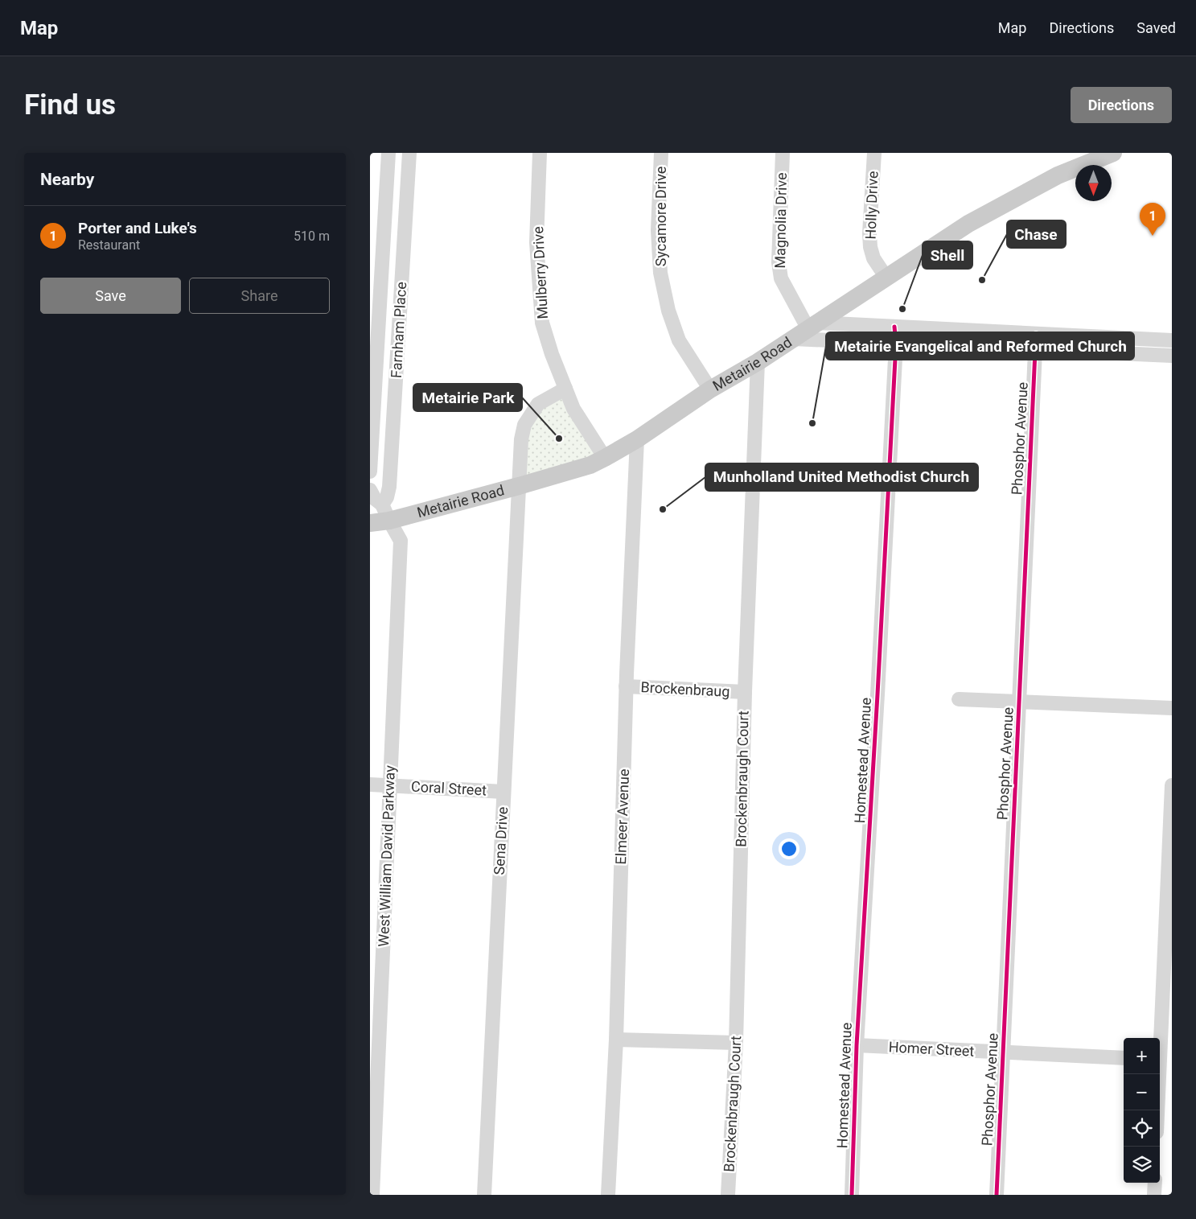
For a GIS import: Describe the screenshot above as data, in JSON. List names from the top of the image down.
{
  "streets": {
    "main road": ["Metairie Road"],
    "street": [
      "Holly Drive",
      "Sycamore Drive",
      "Magnolia Drive",
      "Mulberry Drive",
      "Farnham Place",
      "Phosphor Avenue",
      "Brockenbraug",
      "Homestead Avenue",
      "Brockenbraugh Court",
      "Coral Street",
      "Elmeer Avenue",
      "Sena Drive",
      "West William David Parkway",
      "Homer Street"
    ]
  },
  "crossings": [
    ["Holly Drive", "Metairie Road"],
    ["Sycamore Drive", "Metairie Road"],
    ["Magnolia Drive", "Metairie Road"],
    ["Mulberry Drive", "Metairie Road"],
    ["Farnham Place", "Metairie Road"],
    ["Farnham Place", "West William David Parkway"],
    ["Metairie Road", "Brockenbraugh Court"],
    ["Metairie Road", "Elmeer Avenue"],
    ["Metairie Road", "Sena Drive"],
    ["Metairie Road", "West William David Parkway"],
    ["Phosphor Avenue", "Homer Street"],
    ["Brockenbraug", "Brockenbraugh Court"],
    ["Brockenbraug", "Elmeer Avenue"],
    ["Homestead Avenue", "Homer Street"],
    ["Coral Street", "Sena Drive"],
    ["Coral Street", "West William David Parkway"]
  ],
  "places": [
    "Chase",
    "Shell",
    "Metairie Evangelical and Reformed Church",
    "Metairie Park",
    "Munholland United Methodist Church"
  ],
  "north": "bottom",
  "page": {
    "header": "Map",
    "nav": ["Map", "Directions", "Saved"],
    "buttons": [
      "Directions",
      ["Save", "Share"]
    ],
    "title": "Find us",
    "heading": "Nearby",
    "pins": "1",
    "list": [
      {
        "mark": "1",
        "name": "Porter and Luke's",
        "note": "Restaurant",
        "value": "510 m"
      }
    ],
    "map_buttons": ["+", "−"]
  }
}
